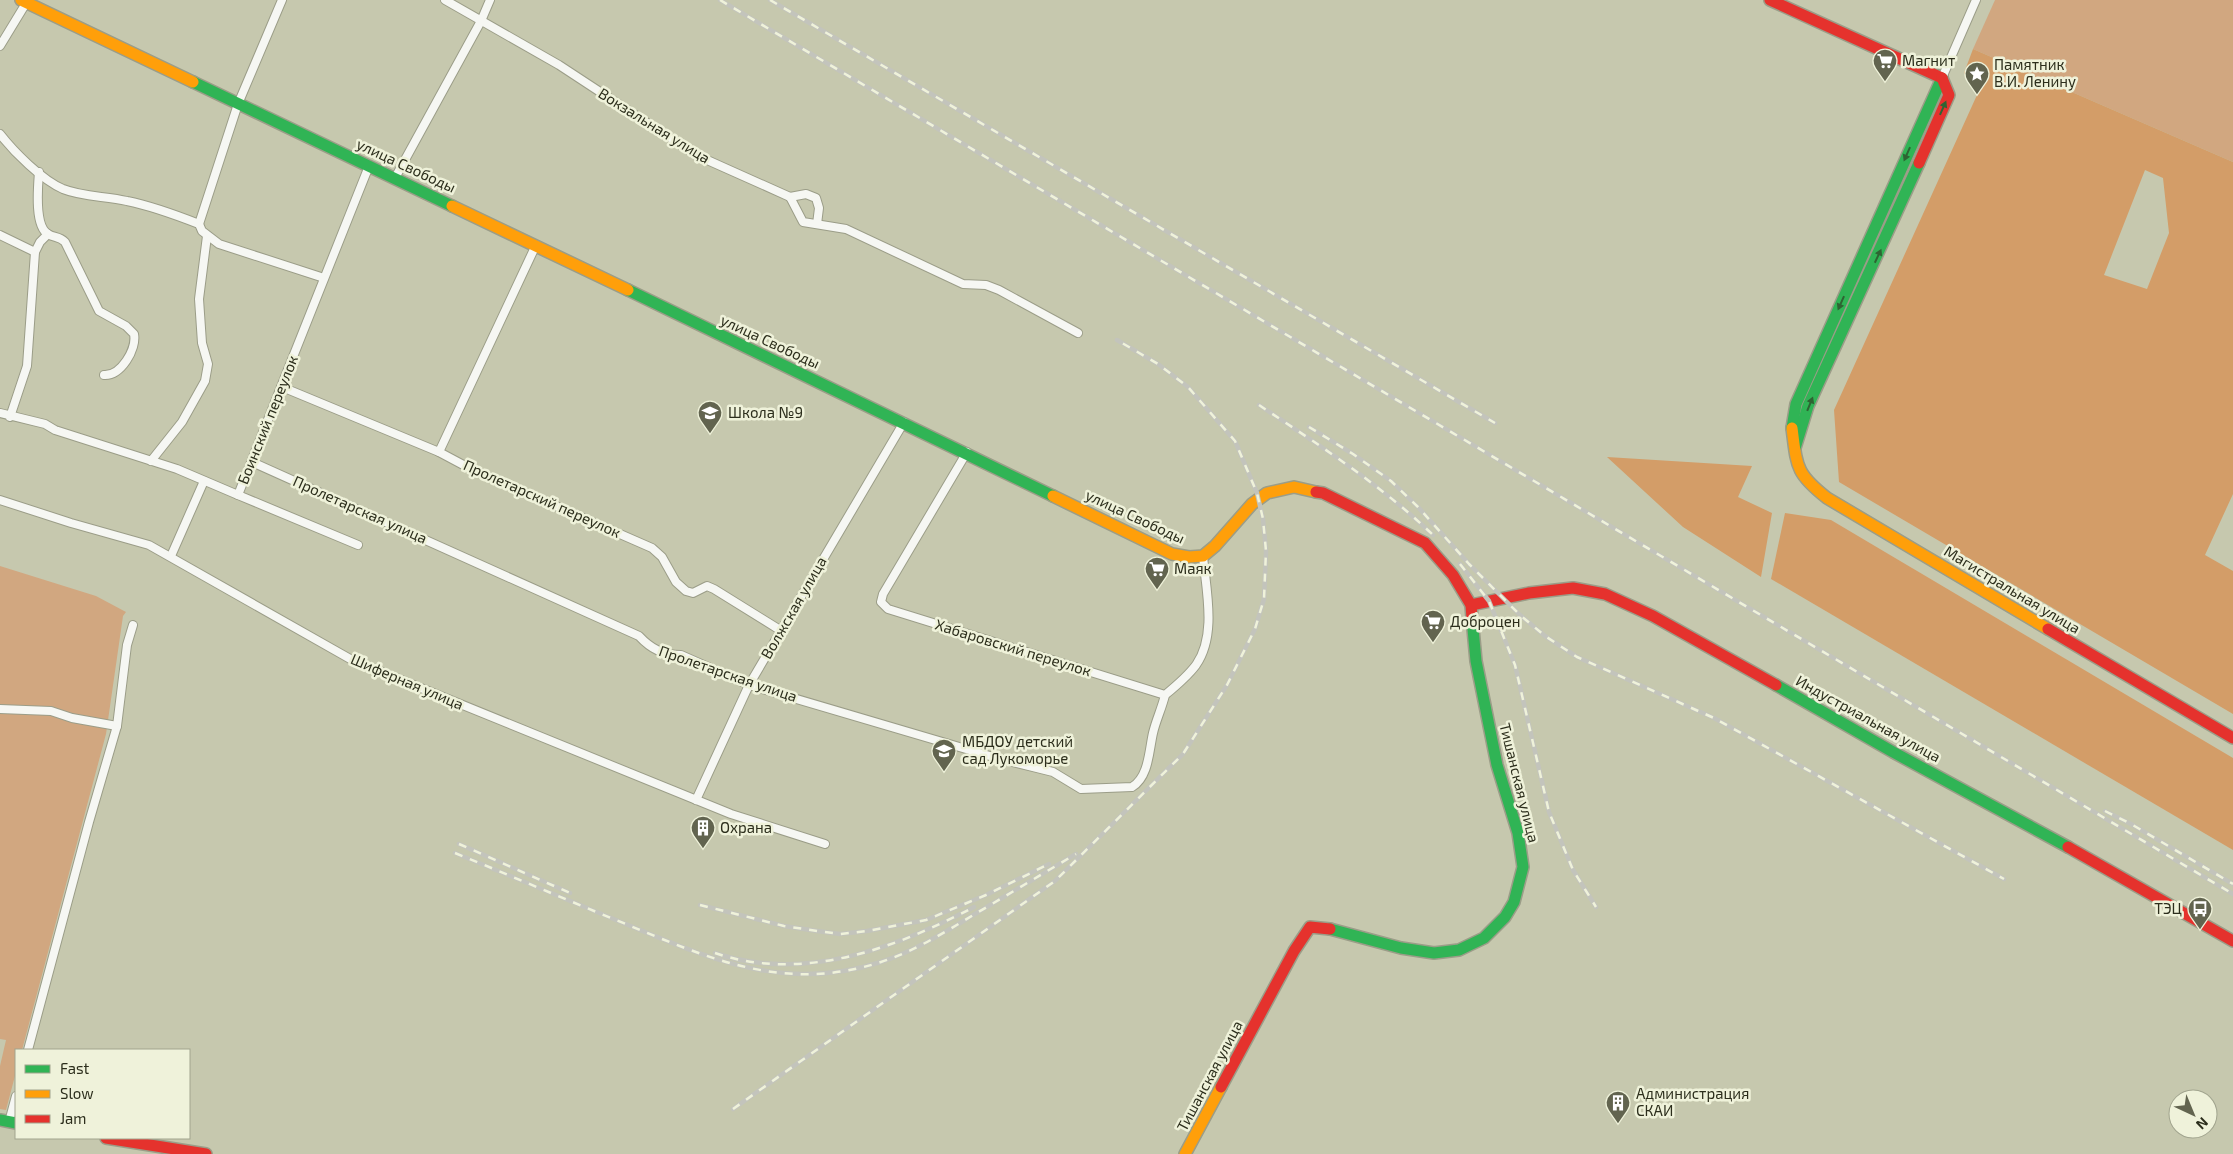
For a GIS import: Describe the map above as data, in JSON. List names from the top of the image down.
{
  "streets": {
    "street": [
      "Вокзальная улица",
      "улица Свободы",
      "Боинский переулок",
      "Пролетарский переулок",
      "Пролетарская улица",
      "Магистральная улица",
      "Волжская улица",
      "Хабаровский переулок",
      "Шиферная улица",
      "Индустриальная улица",
      "Тишанская улица"
    ]
  },
  "crossings": [
    ["улица Свободы", "Боинский переулок"],
    ["улица Свободы", "Волжская улица"],
    ["улица Свободы", "Хабаровский переулок"],
    ["Боинский переулок", "Пролетарский переулок"],
    ["Боинский переулок", "Пролетарская улица"],
    ["Пролетарский переулок", "Волжская улица"],
    ["Пролетарская улица", "Волжская улица"],
    ["Пролетарская улица", "Хабаровский переулок"],
    ["Волжская улица", "Шиферная улица"],
    ["Индустриальная улица", "Тишанская улица"]
  ],
  "places": {
    "supermarket": ["Магнит", "Mаяк", "Доброцен"],
    "place": ["Памятник В.И. Ленину"],
    "school or university": ["Школа №9", "МБДОУ детский сад Лукоморье"],
    "building": ["Охрана", "Администрация СКАИ"],
    "bus stop": ["ТЭЦ"]
  },
  "legend": ["Fast", "Slow", "Jam"],
  "north": "bottom right"
}
